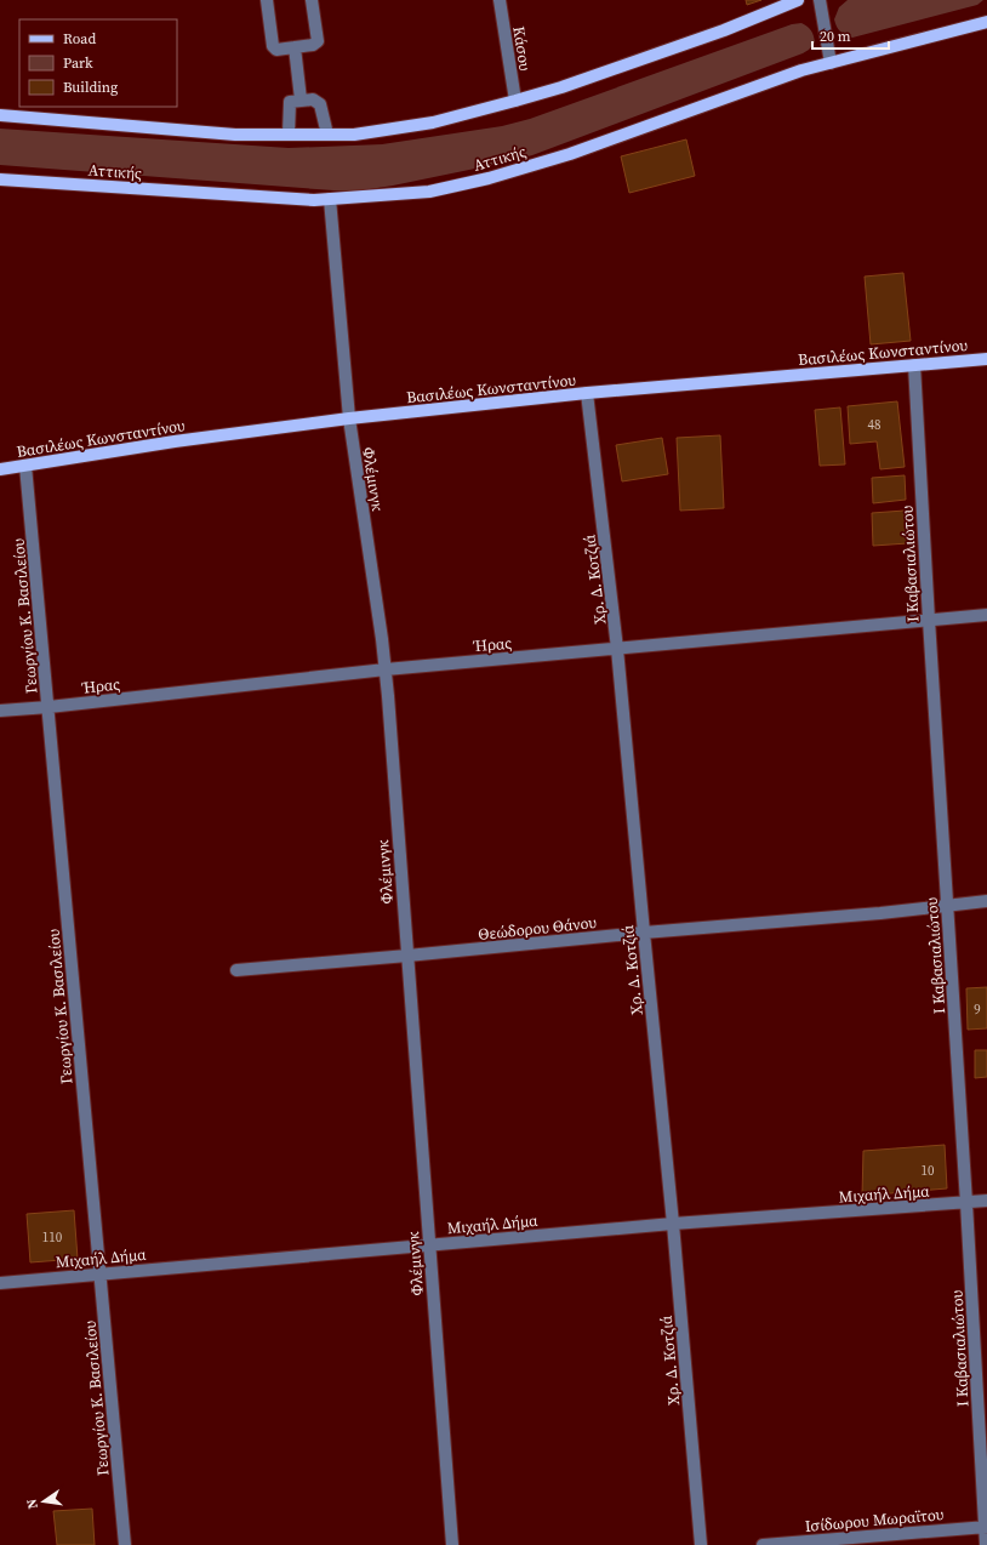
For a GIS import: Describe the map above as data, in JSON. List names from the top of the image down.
{
  "streets": {
    "main road": ["Αττικής", "Βασιλέως Κωνσταντίνου"],
    "street": [
      "Κάσου",
      "Φλέμινγκ",
      "Ι Καβασιαλιώτου",
      "Χρ. Δ. Κοτζιά",
      "Γεωργίου Κ. Βασιλείου",
      "Ήρας",
      "Θεώδορου Θάνου",
      "Μιχαήλ Δήμα",
      "Ισίδωρου Μωραϊτου"
    ]
  },
  "crossings": [
    ["Αττικής", "Φλέμινγκ"],
    ["Βασιλέως Κωνσταντίνου", "Φλέμινγκ"],
    ["Βασιλέως Κωνσταντίνου", "Ι Καβασιαλιώτου"],
    ["Βασιλέως Κωνσταντίνου", "Χρ. Δ. Κοτζιά"],
    ["Βασιλέως Κωνσταντίνου", "Γεωργίου Κ. Βασιλείου"],
    ["Φλέμινγκ", "Ήρας"],
    ["Φλέμινγκ", "Θεώδορου Θάνου"],
    ["Φλέμινγκ", "Μιχαήλ Δήμα"],
    ["Ι Καβασιαλιώτου", "Ήρας"],
    ["Ι Καβασιαλιώτου", "Θεώδορου Θάνου"],
    ["Ι Καβασιαλιώτου", "Μιχαήλ Δήμα"],
    ["Ι Καβασιαλιώτου", "Ισίδωρου Μωραϊτου"],
    ["Χρ. Δ. Κοτζιά", "Ήρας"],
    ["Χρ. Δ. Κοτζιά", "Θεώδορου Θάνου"],
    ["Χρ. Δ. Κοτζιά", "Μιχαήλ Δήμα"],
    ["Γεωργίου Κ. Βασιλείου", "Ήρας"],
    ["Γεωργίου Κ. Βασιλείου", "Μιχαήλ Δήμα"]
  ],
  "house_numbers": [
    "48",
    "9",
    "10",
    "110"
  ],
  "legend": ["Road", "Park", "Building"],
  "scale_bar": "20 m",
  "north": "left"
}
